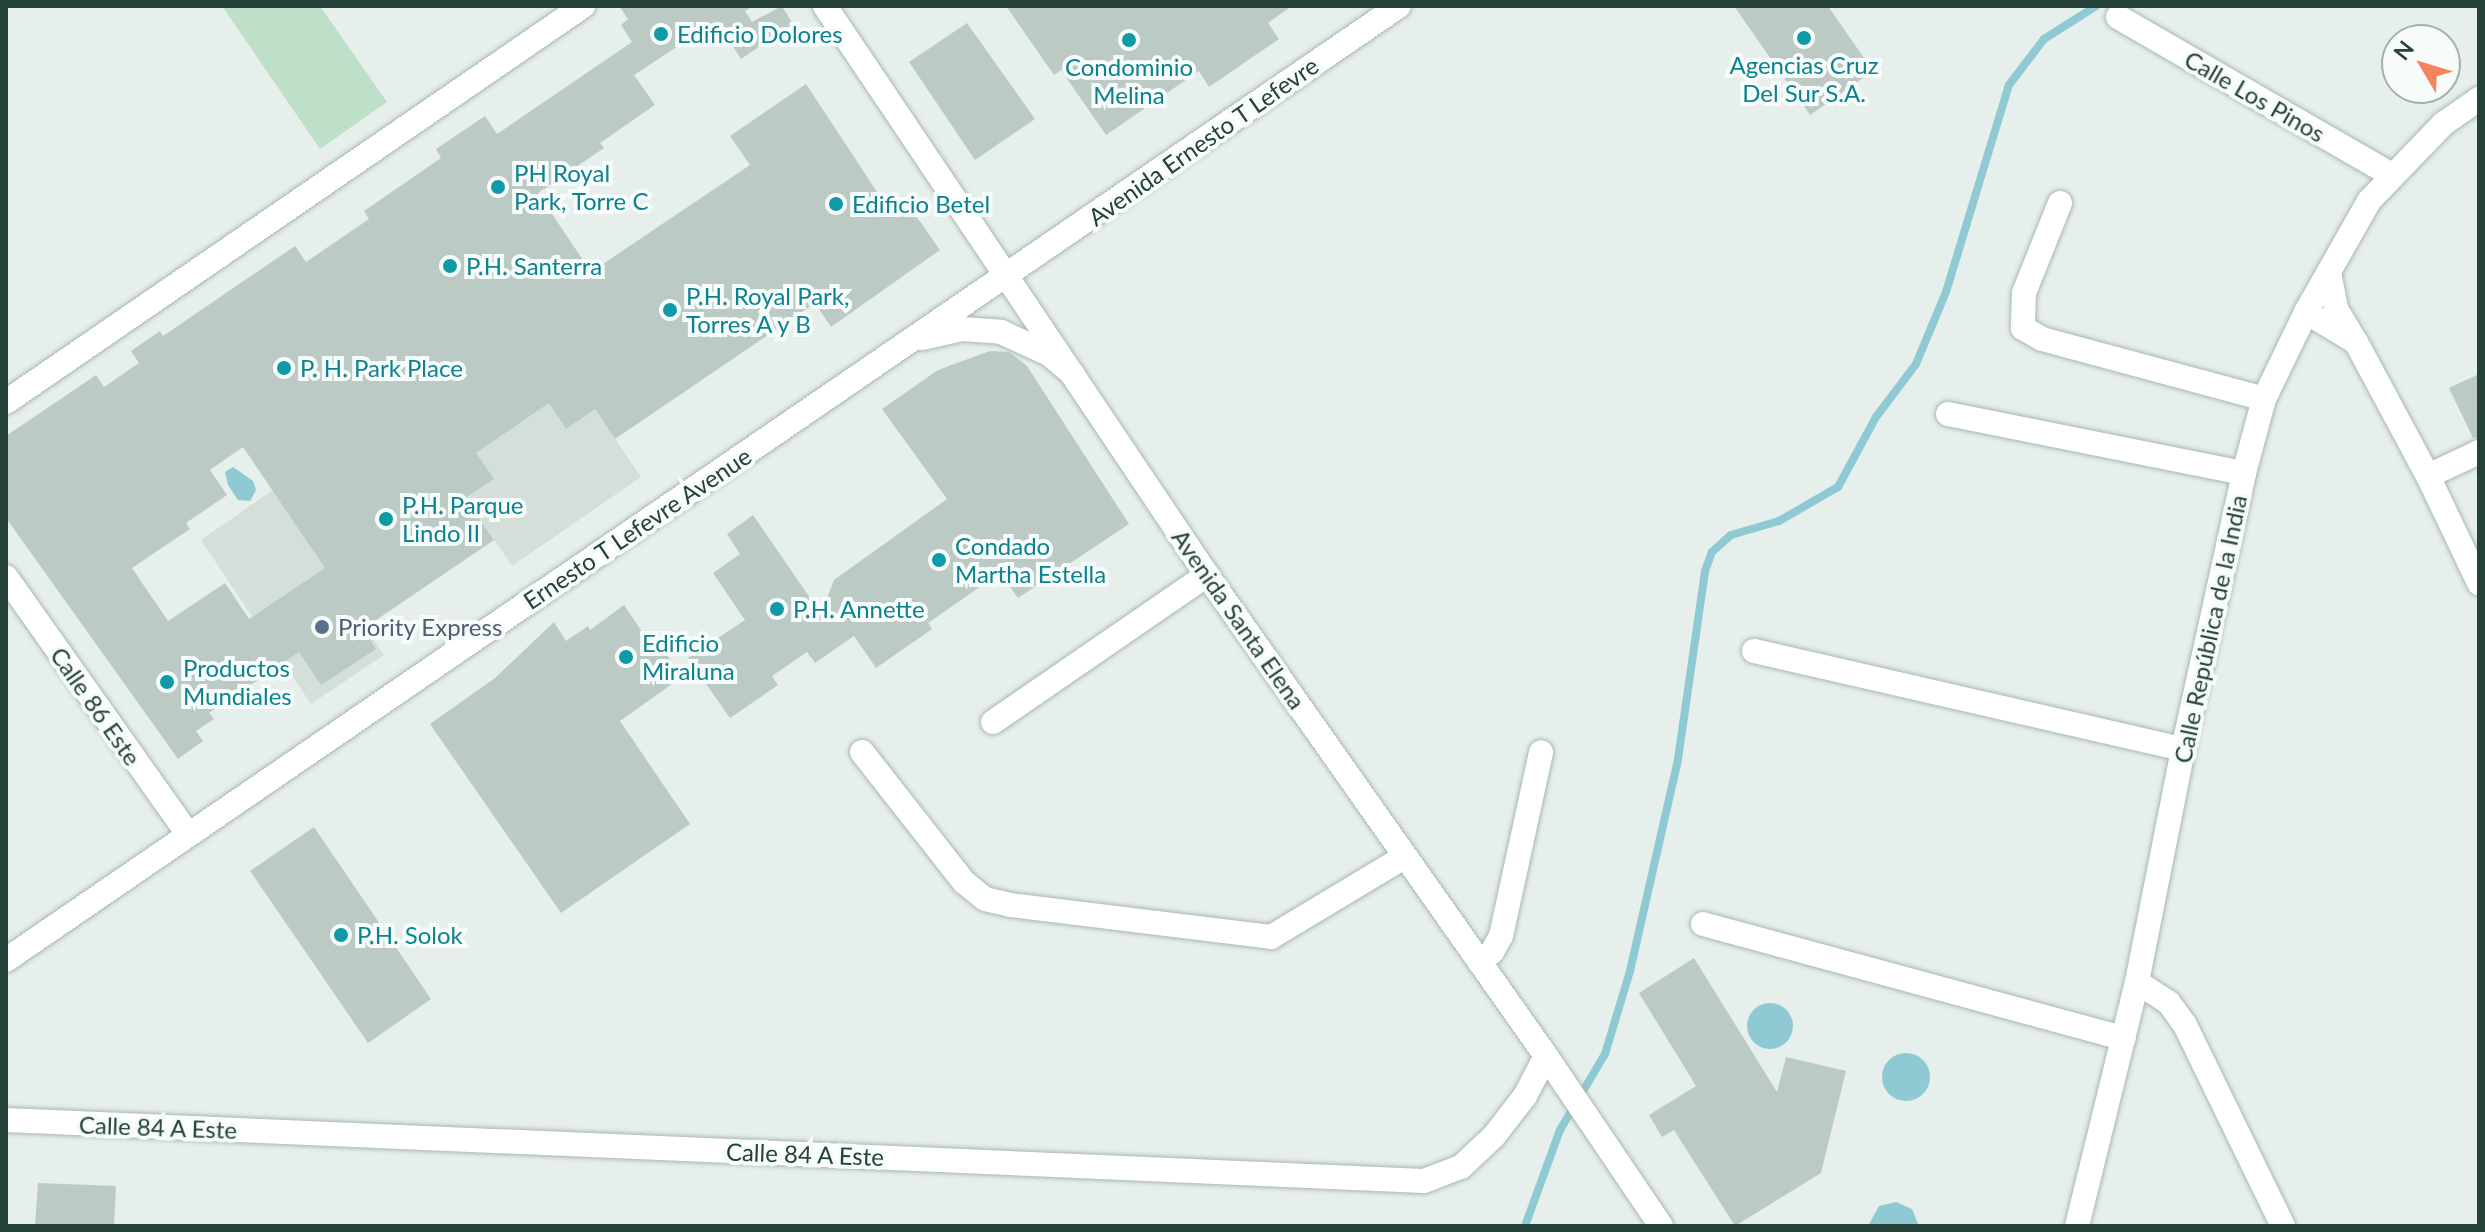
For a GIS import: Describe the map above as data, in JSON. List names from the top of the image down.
{
  "streets": {
    "street": [
      "Calle Los Pinos",
      "Avenida Ernesto T Lefevre",
      "Ernesto T Lefevre Avenue",
      "Avenida Santa Elena",
      "Calle República de la India",
      "Calle 86 Este",
      "Calle 84 A Este"
    ]
  },
  "crossings": [
    ["Calle Los Pinos", "Calle República de la India"],
    ["Avenida Ernesto T Lefevre", "Ernesto T Lefevre Avenue"],
    ["Avenida Ernesto T Lefevre", "Avenida Santa Elena"],
    ["Ernesto T Lefevre Avenue", "Avenida Santa Elena"],
    ["Ernesto T Lefevre Avenue", "Calle 86 Este"],
    ["Avenida Santa Elena", "Calle 84 A Este"]
  ],
  "places": [
    "Edificio Dolores",
    "Agencias Cruz Del Sur S.A.",
    "Condominio Melina",
    "PH Royal Park, Torre C",
    "Edificio Betel",
    "P.H. Santerra",
    "P.H. Royal Park, Torres A y B",
    "P. H. Park Place",
    "P.H. Parque Lindo II",
    "Condado Martha Estella",
    "P.H. Annette",
    "Priority Express",
    "Edificio Miraluna",
    "Productos Mundiales",
    "P.H. Solok"
  ],
  "north": "top left"
}
